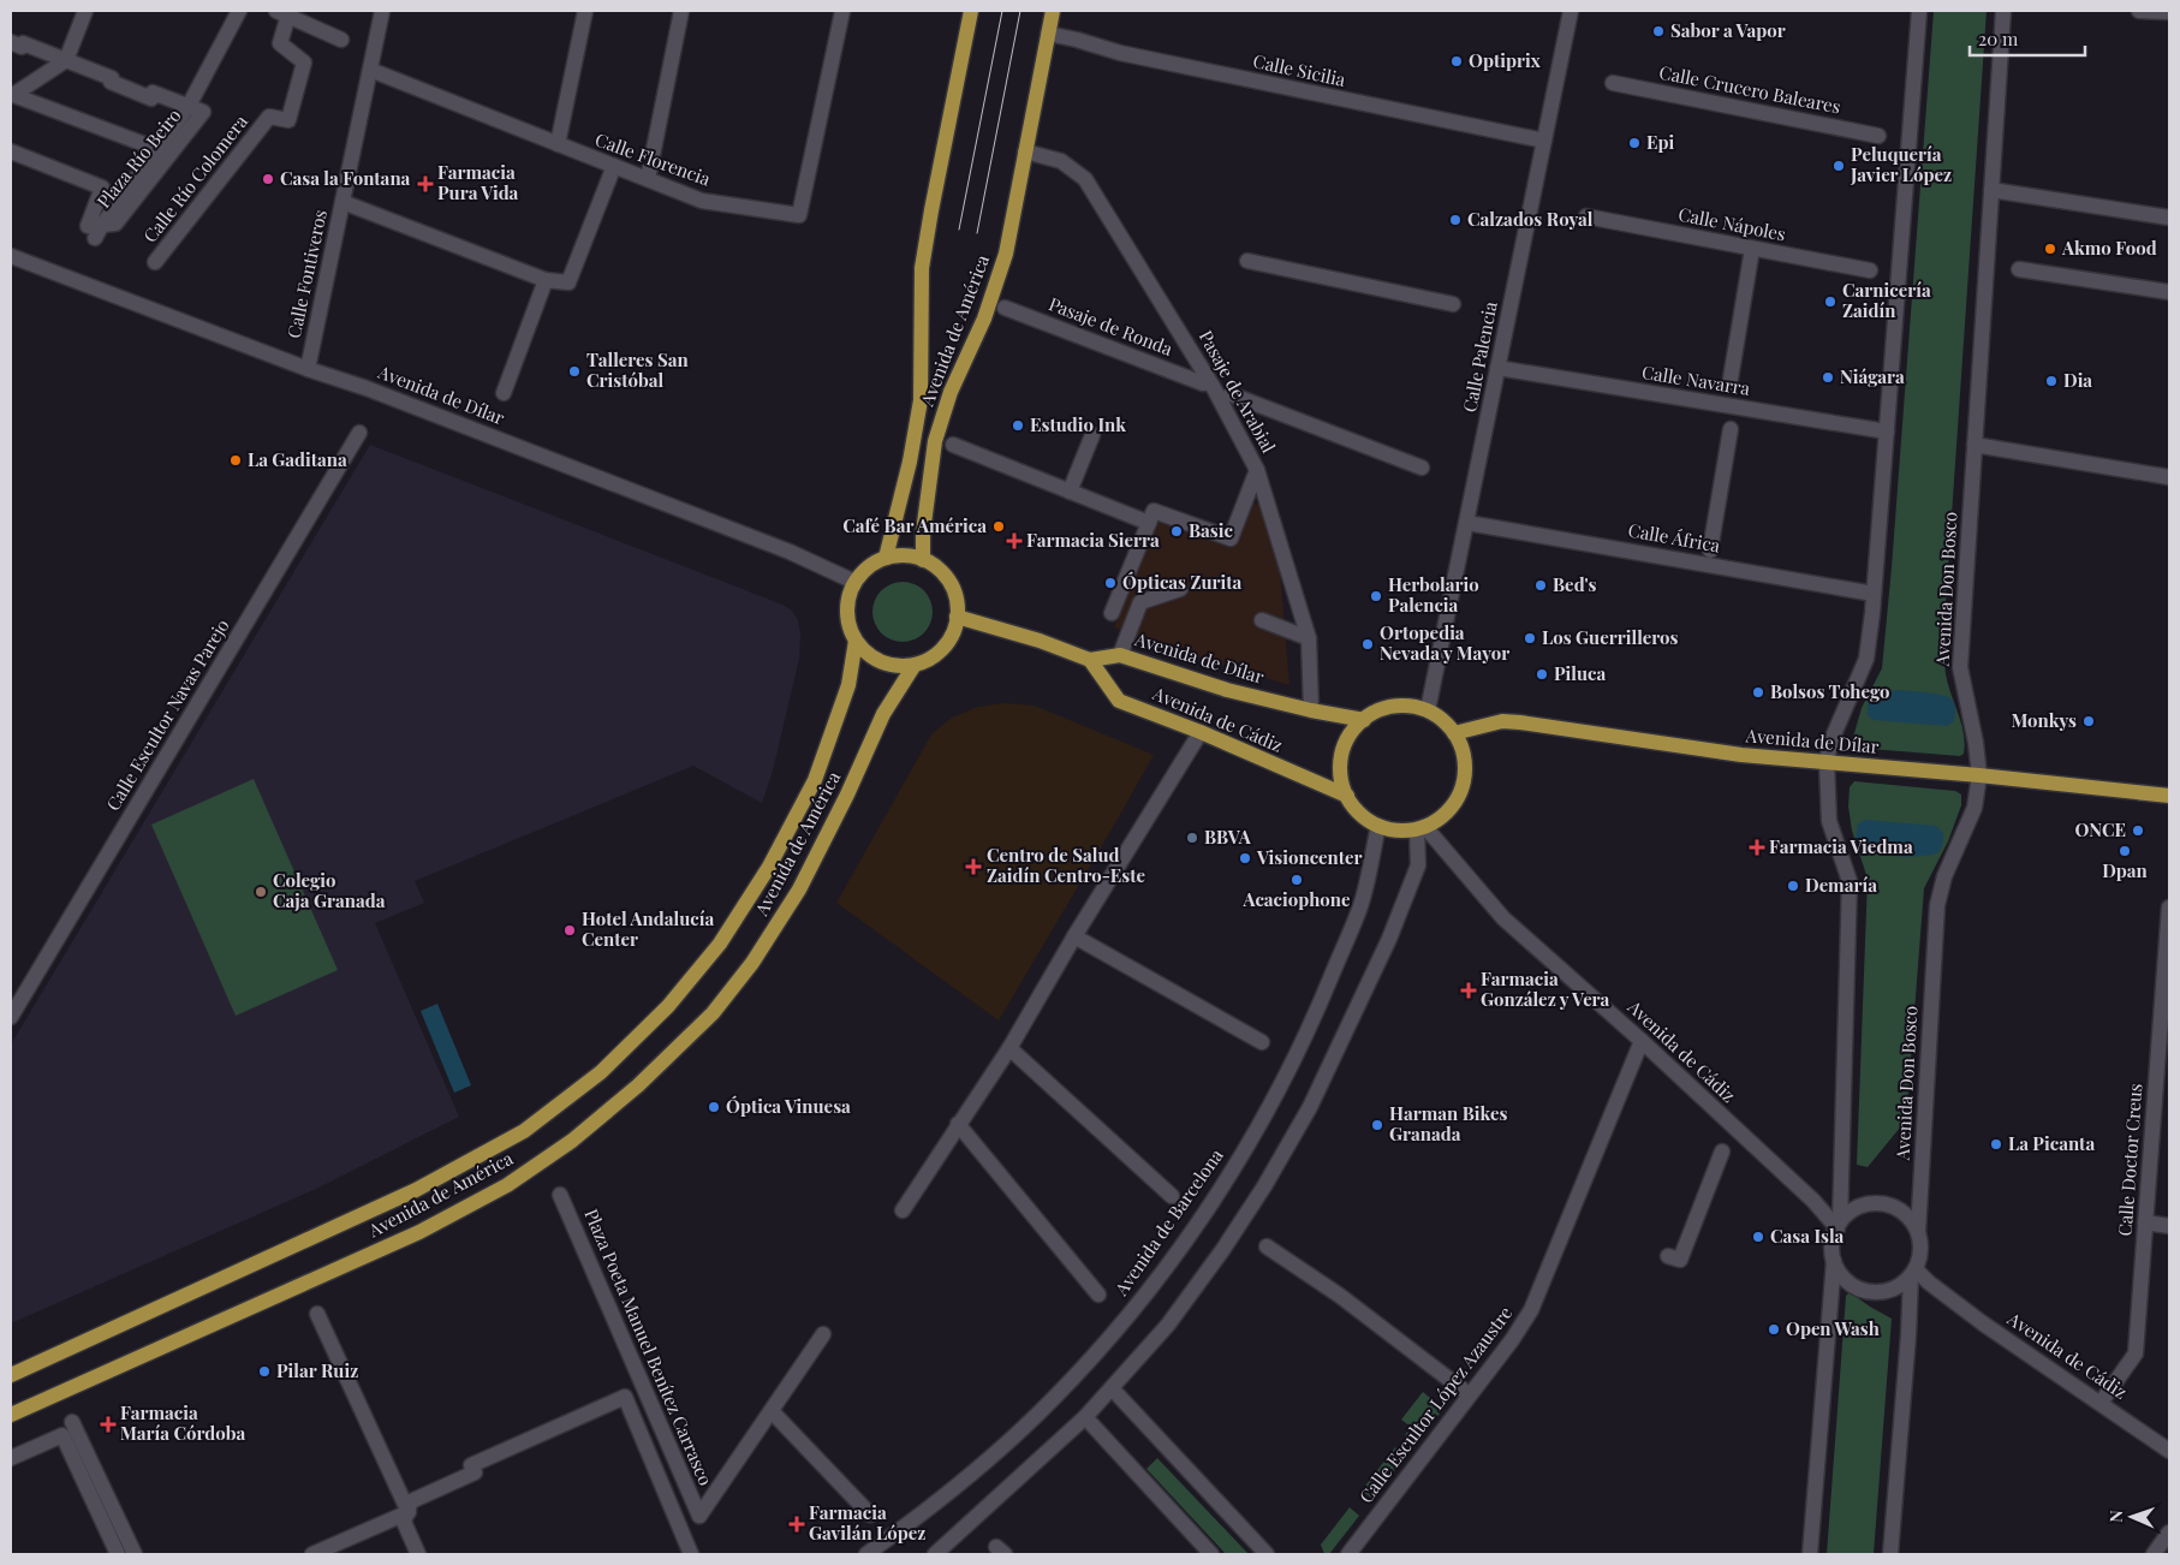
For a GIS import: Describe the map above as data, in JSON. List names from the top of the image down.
{
  "streets": {
    "main road": ["Avenida de América", "Avenida de Dílar", "Avenida de Cádiz"],
    "street": [
      "Calle Sicilia",
      "Calle Crucero Baleares",
      "Plaza Río Beiro",
      "Calle Florencia",
      "Calle Río Colomera",
      "Calle Nápoles",
      "Calle Fontiveros",
      "Pasaje de Ronda",
      "Calle Palencia",
      "Calle Navarra",
      "Pasaje de Arabial",
      "Calle África",
      "Avenida Don Bosco",
      "Calle Escultor Navas Parejo",
      "Calle Doctor Creus",
      "Avenida de Barcelona",
      "Plaza Poeta Manuel Benítez Carrasco",
      "Calle Escultor López Azaustre"
    ]
  },
  "crossings": [
    ["Calle Sicilia", "Avenida de América"],
    ["Calle Sicilia", "Calle Palencia"],
    ["Calle Florencia", "Calle Fontiveros"],
    ["Calle Fontiveros", "Avenida de Dílar"],
    ["Avenida de América", "Pasaje de Arabial"],
    ["Avenida de América", "Avenida de Dílar"],
    ["Calle Palencia", "Calle Navarra"],
    ["Calle Palencia", "Avenida de Dílar"],
    ["Calle Palencia", "Calle África"],
    ["Calle Palencia", "Avenida de Cádiz"],
    ["Calle Palencia", "Avenida de Barcelona"],
    ["Pasaje de Arabial", "Avenida de Dílar"],
    ["Avenida de Dílar", "Avenida Don Bosco"],
    ["Avenida de Dílar", "Avenida de Cádiz"],
    ["Avenida de Dílar", "Avenida de Barcelona"],
    ["Avenida Don Bosco", "Avenida de Cádiz"],
    ["Avenida de Cádiz", "Calle Doctor Creus"],
    ["Avenida de Cádiz", "Avenida de Barcelona"],
    ["Avenida de Cádiz", "Calle Escultor López Azaustre"]
  ],
  "places": {
    "other": [
      "Sabor a Vapor",
      "Optiprix",
      "Epi",
      "Peluquería Javier López",
      "Casa la Fontana",
      "Calzados Royal",
      "Akmo Food",
      "Carnicería Zaidín",
      "Talleres San Cristóbal",
      "Niágara",
      "Dia",
      "Estudio Ink",
      "La Gaditana",
      "Café Bar América",
      "Basic",
      "Ópticas Zurita",
      "Bed's",
      "Herbolario Palencia",
      "Los Guerrilleros",
      "Ortopedia Nevada y Mayor",
      "Piluca",
      "Bolsos Tohego",
      "Monkys",
      "ONCE",
      "BBVA",
      "Dpan",
      "Visioncenter",
      "Acaciophone",
      "Demaría",
      "Colegio Caja Granada",
      "Hotel Andalucía Center",
      "Óptica Vinuesa",
      "Harman Bikes Granada",
      "La Picanta",
      "Casa Isla",
      "Open Wash",
      "Pilar Ruiz"
    ],
    "health": [
      "Farmacia Pura Vida",
      "Farmacia Sierra",
      "Farmacia Viedma",
      "Centro de Salud Zaidín Centro-Este",
      "Farmacia González y Vera",
      "Farmacia María Córdoba",
      "Farmacia Gavilán López"
    ]
  },
  "scale_bar": "20 m",
  "north": "left"
}
